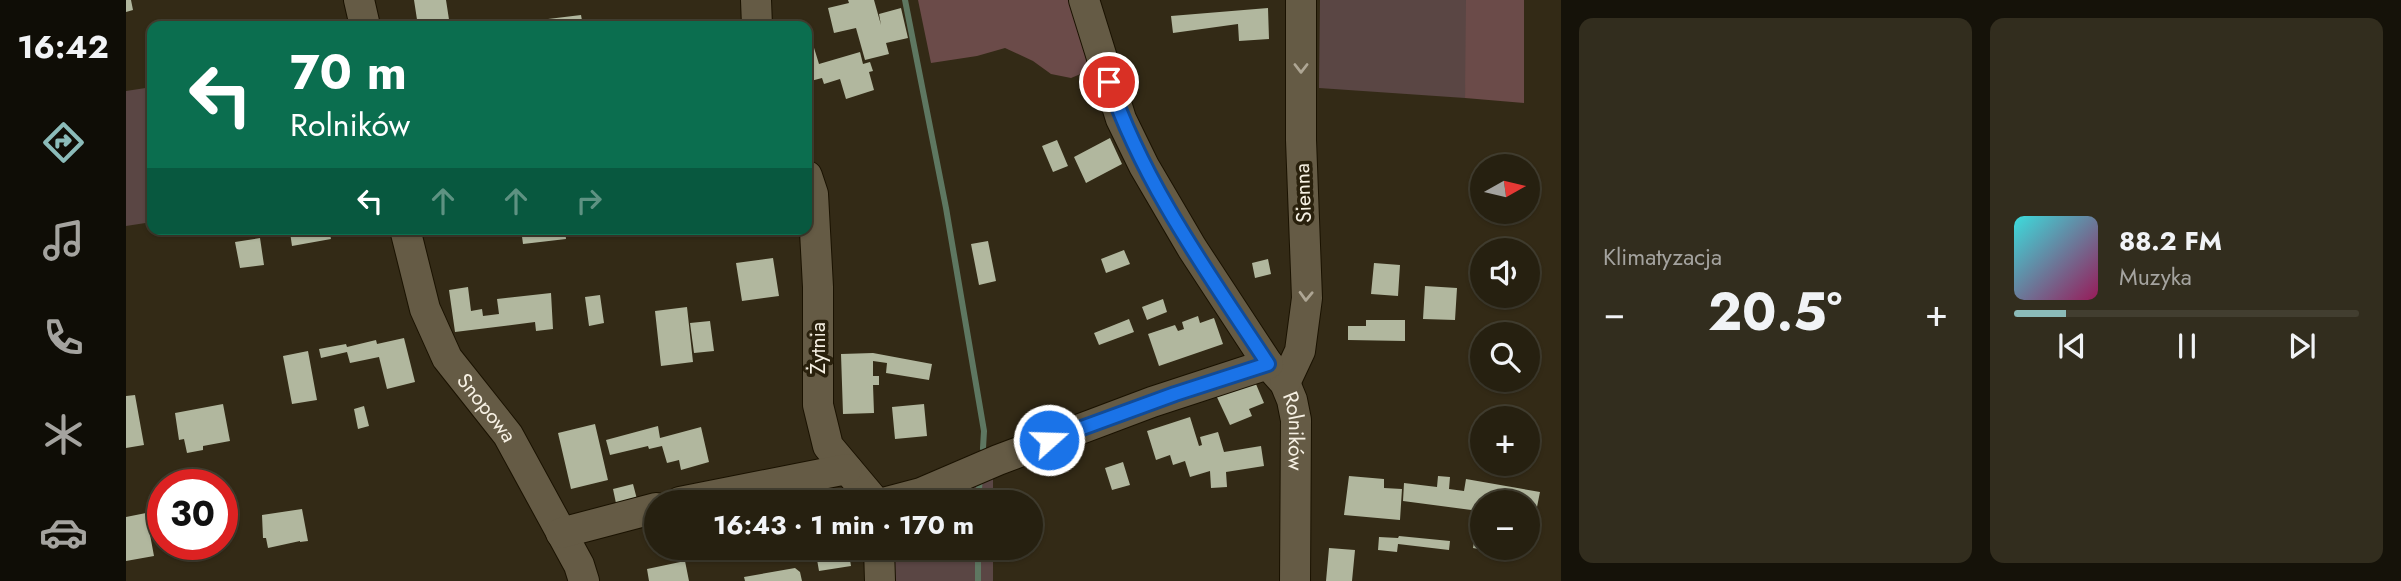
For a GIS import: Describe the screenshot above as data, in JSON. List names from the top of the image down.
{
  "streets": {
    "street": [
      "Sienna",
      "Żytnia",
      "Snopowa",
      "Rolników"
    ]
  },
  "crossings": [
    ["Sienna", "Rolników"]
  ],
  "one_way": ["Sienna"],
  "north": "right",
  "page": {
    "tabs": "16:42",
    "tile": "Klimatyzacja",
    "turn": ["70 m", "Rolników"],
    "map_buttons": ["+", "−"],
    "song": ["88.2 FM", "Muzyka"],
    "heat": ["−", "20.5°", "+"],
    "limit": "30",
    "trip": "16:43 · 1 min · 170 m"
  }
}
